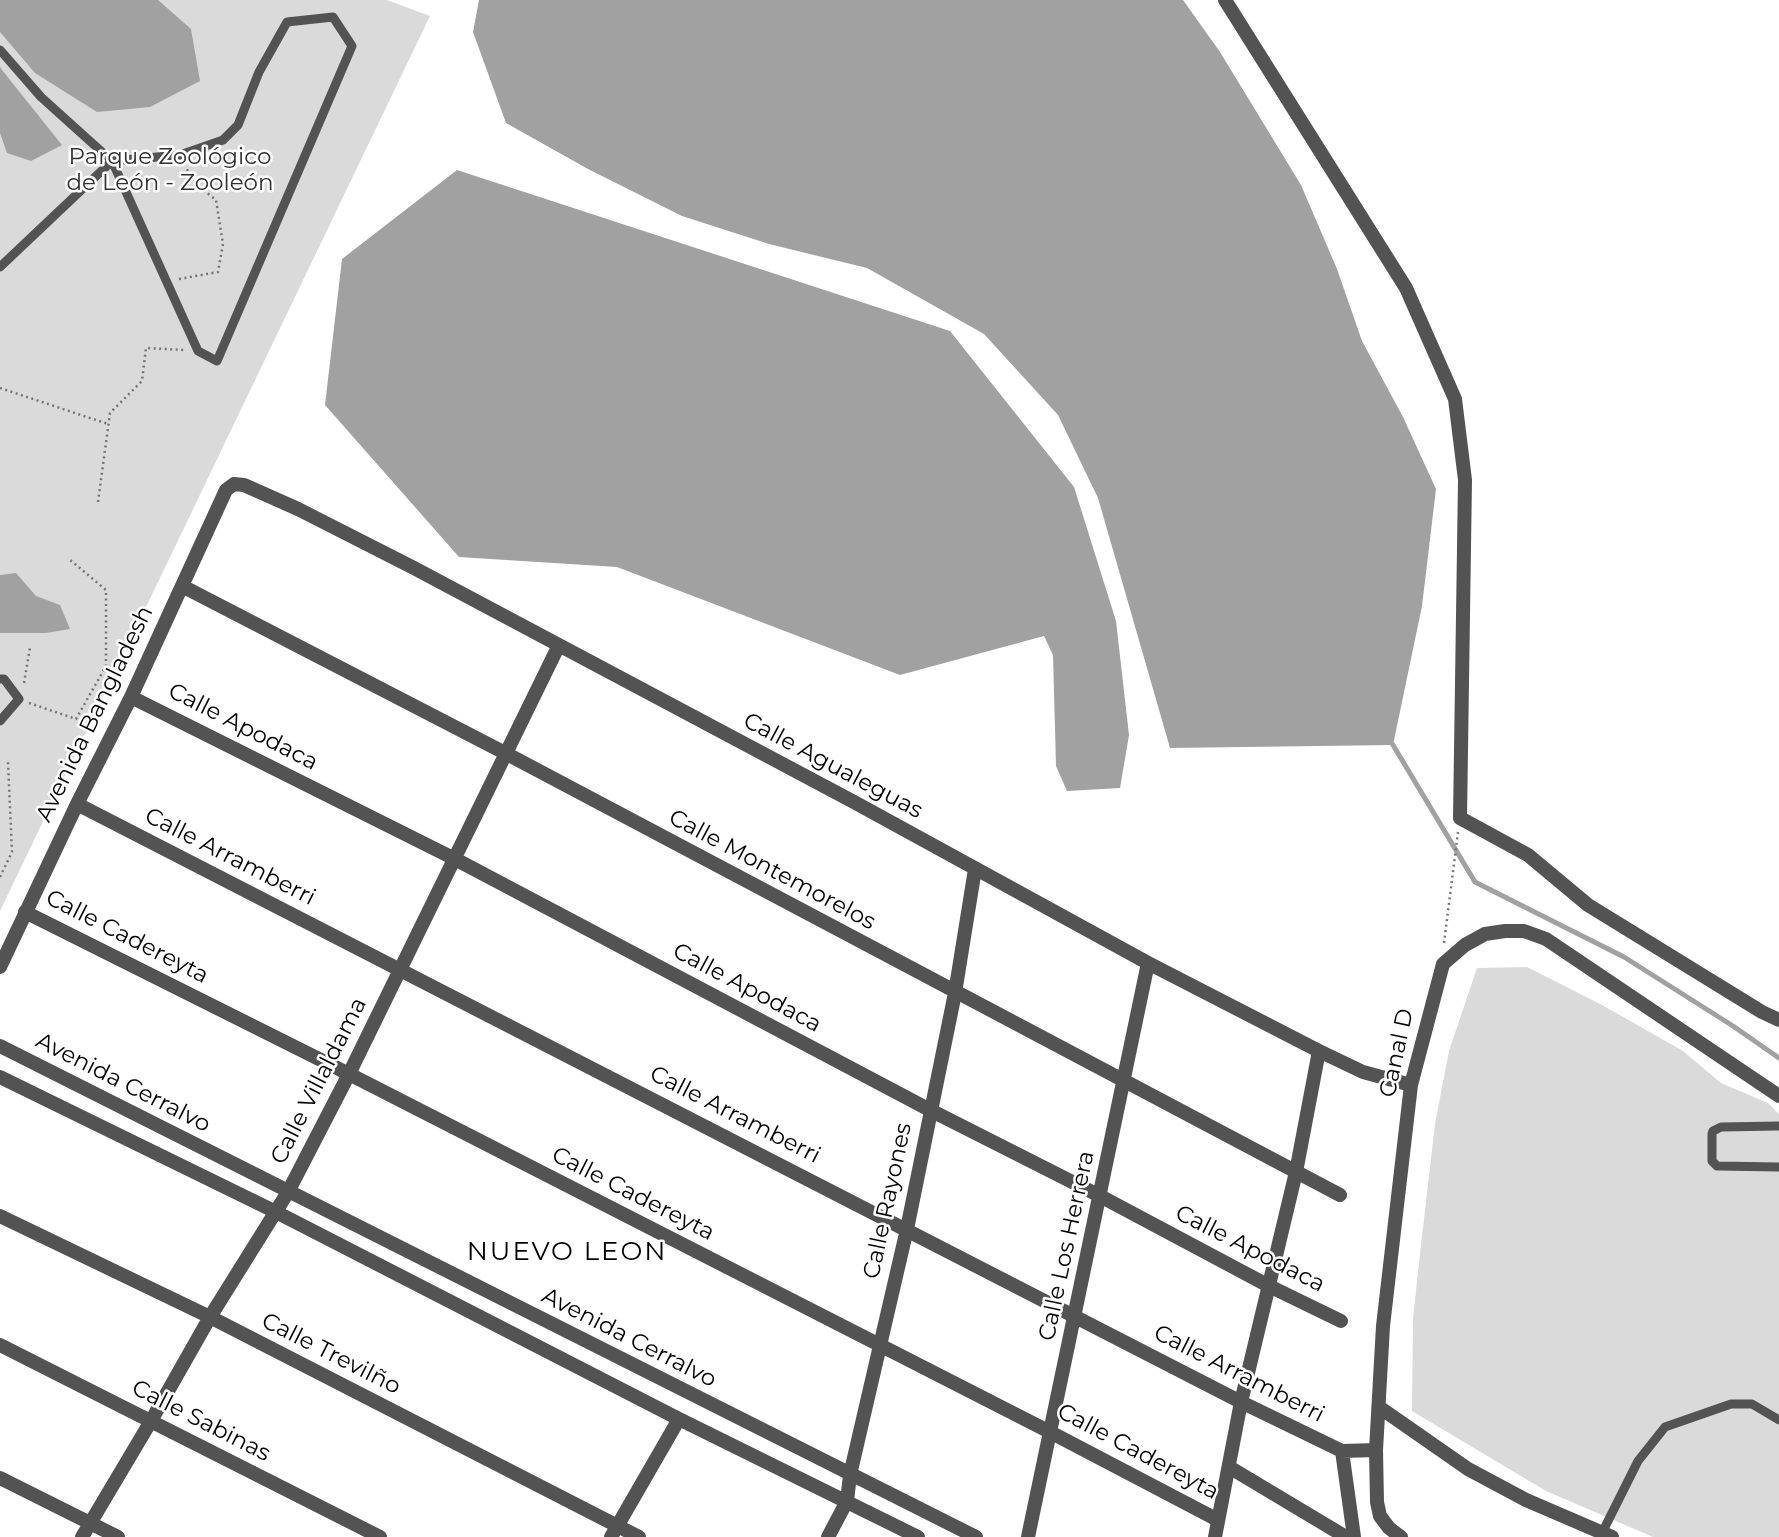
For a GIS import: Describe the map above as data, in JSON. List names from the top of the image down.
{
  "streets": {
    "street": [
      "Avenida Bangladesh",
      "Calle Apodaca",
      "Calle Agualeguas",
      "Calle Arramberri",
      "Calle Montemorelos",
      "Calle Cadereyta",
      "Canal D",
      "Calle Villaldama",
      "Avenida Cerralvo",
      "Calle Rayones",
      "Calle Los Herrera",
      "Calle Trevilño",
      "Calle Sabinas"
    ]
  },
  "crossings": [
    ["Avenida Bangladesh", "Calle Apodaca"],
    ["Avenida Bangladesh", "Calle Agualeguas"],
    ["Avenida Bangladesh", "Calle Arramberri"],
    ["Avenida Bangladesh", "Calle Montemorelos"],
    ["Avenida Bangladesh", "Calle Cadereyta"],
    ["Calle Apodaca", "Calle Villaldama"],
    ["Calle Apodaca", "Calle Rayones"],
    ["Calle Apodaca", "Calle Los Herrera"],
    ["Calle Agualeguas", "Canal D"],
    ["Calle Agualeguas", "Calle Villaldama"],
    ["Calle Agualeguas", "Calle Rayones"],
    ["Calle Agualeguas", "Calle Los Herrera"],
    ["Calle Arramberri", "Canal D"],
    ["Calle Arramberri", "Calle Villaldama"],
    ["Calle Arramberri", "Calle Rayones"],
    ["Calle Arramberri", "Calle Los Herrera"],
    ["Calle Montemorelos", "Calle Villaldama"],
    ["Calle Montemorelos", "Calle Rayones"],
    ["Calle Montemorelos", "Calle Los Herrera"],
    ["Calle Cadereyta", "Calle Villaldama"],
    ["Calle Cadereyta", "Calle Rayones"],
    ["Calle Cadereyta", "Calle Los Herrera"],
    ["Calle Villaldama", "Avenida Cerralvo"],
    ["Calle Villaldama", "Calle Trevilño"],
    ["Calle Villaldama", "Calle Sabinas"],
    ["Avenida Cerralvo", "Calle Rayones"]
  ],
  "districts": ["NUEVO LEON"],
  "parks": ["Parque Zoológico de León - Zooleón"]
}
